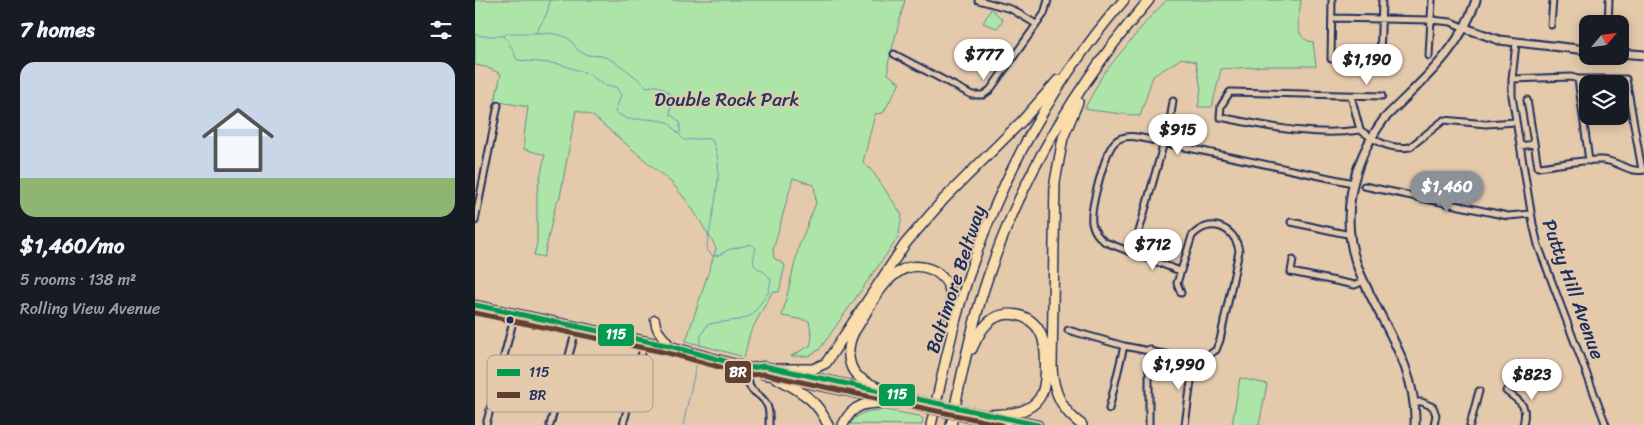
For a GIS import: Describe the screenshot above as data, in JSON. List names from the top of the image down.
{
  "streets": {
    "highway": ["Baltimore Beltway"],
    "street": ["Putty Hill Avenue"]
  },
  "parks": ["Double Rock Park"],
  "lines": ["transit line 115", "transit line BR"],
  "legend": ["115", "BR"],
  "north": "top right",
  "page": {
    "heading": "7 homes",
    "price": [
      "$777",
      "$1,190",
      "$915",
      "$1,460",
      "$712",
      "$1,990",
      "$823"
    ],
    "list": [
      {
        "name": "$1,460/mo",
        "note": "5 rooms · 138 m² · Rolling View Avenue"
      }
    ]
  }
}
